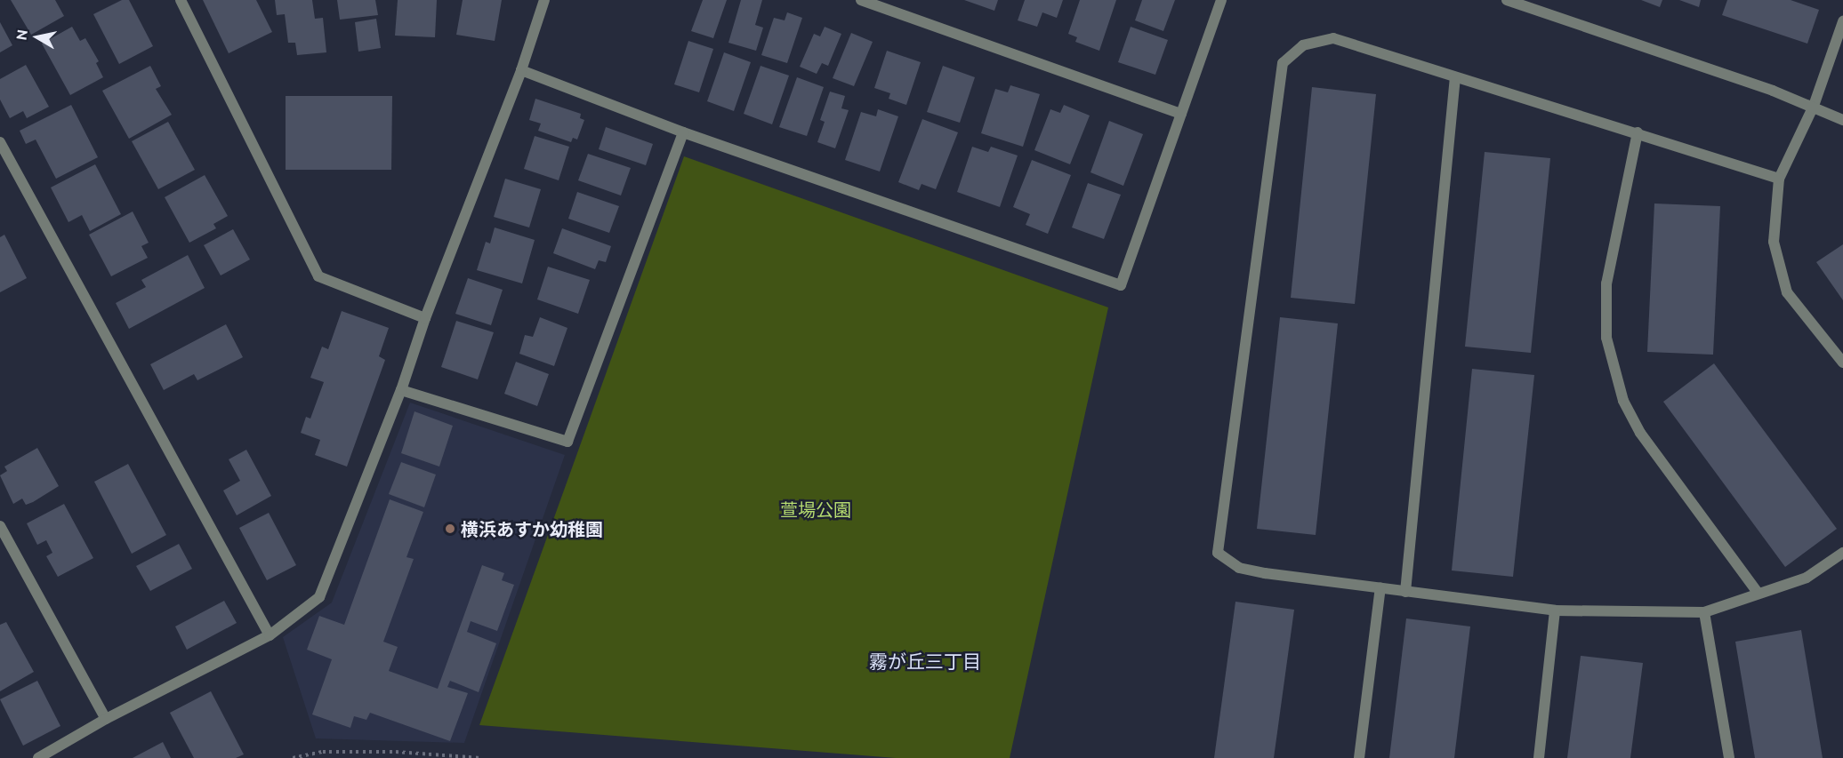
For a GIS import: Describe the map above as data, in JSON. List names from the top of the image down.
{
  "districts": ["霧が丘三丁目"],
  "parks": ["萱場公園"],
  "places": ["横浜あすか幼稚園"],
  "north": "left"
}
